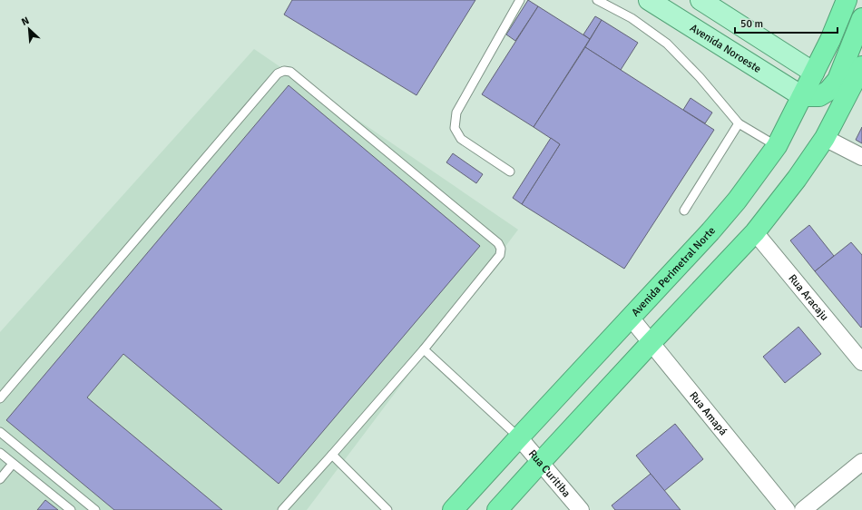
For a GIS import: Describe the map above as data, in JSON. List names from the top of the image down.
{
  "streets": {
    "highway": ["Avenida Perimetral Norte"],
    "main road": ["Avenida Noroeste"],
    "street": ["Rua Aracaju", "Rua Amapá", "Rua Curitiba"]
  },
  "crossings": [
    ["Avenida Noroeste", "Avenida Perimetral Norte"],
    ["Avenida Perimetral Norte", "Rua Amapá"],
    ["Avenida Perimetral Norte", "Rua Curitiba"]
  ],
  "scale_bar": "50 m",
  "north": "top left"
}
